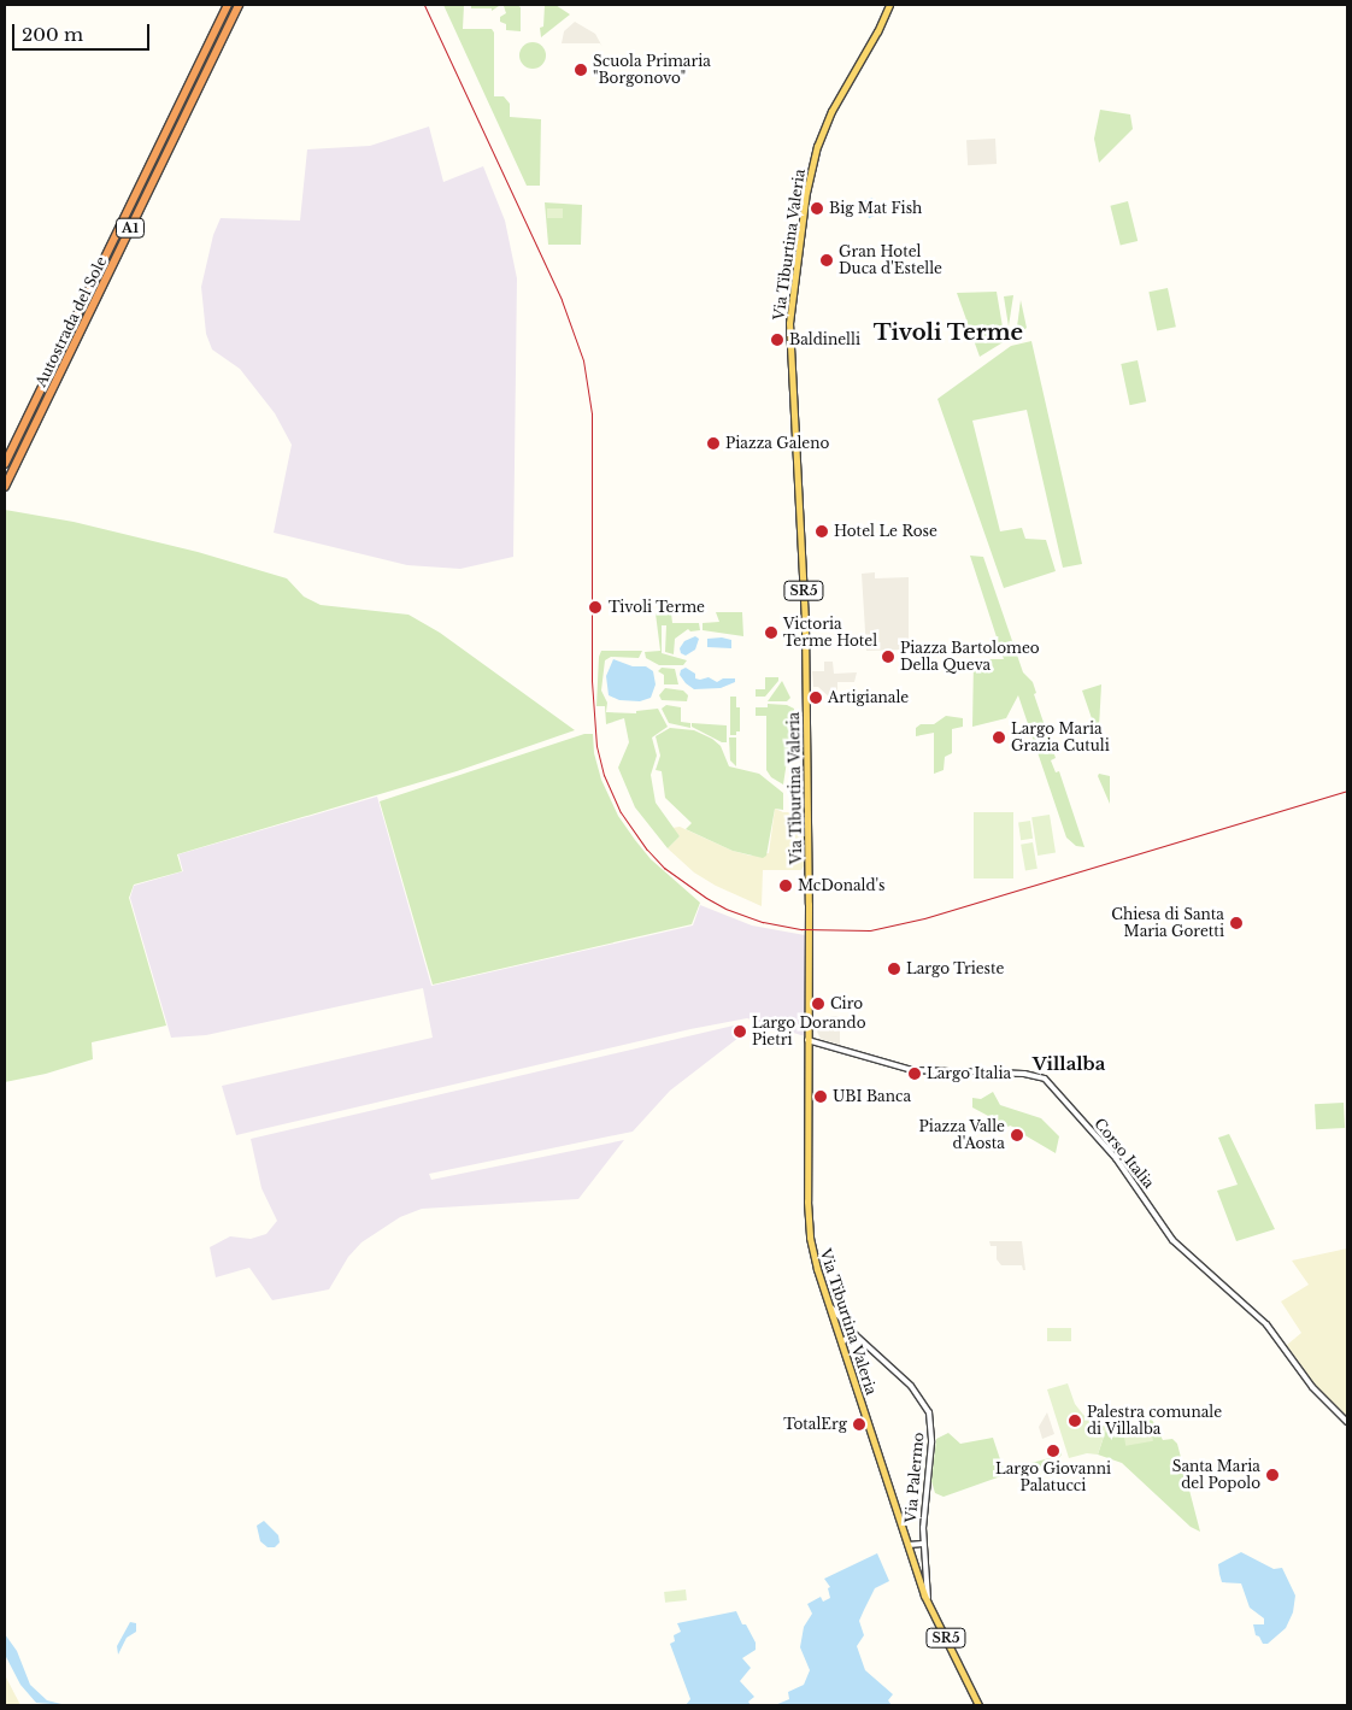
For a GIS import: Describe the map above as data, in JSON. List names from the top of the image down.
{
  "streets": {
    "highway": ["A1", "Autostrada del Sole"],
    "main road": ["Via Tiburtina Valeria", "SR5"],
    "street": ["Corso Italia", "Via Palermo"]
  },
  "crossings": [
    ["Via Tiburtina Valeria", "Corso Italia"],
    ["Via Tiburtina Valeria", "Via Palermo"]
  ],
  "districts": ["Tivoli Terme", "Villalba"],
  "places": [
    "Scuola Primaria \"Borgonovo\"",
    "Big Mat Fish",
    "Gran Hotel Duca d'Estelle",
    "Baldinelli",
    "Piazza Galeno",
    "Hotel Le Rose",
    "Tivoli Terme",
    "Victoria Terme Hotel",
    "Piazza Bartolomeo Della Queva",
    "Artigianale",
    "Largo Maria Grazia Cutuli",
    "McDonald's",
    "Chiesa di Santa Maria Goretti",
    "Largo Trieste",
    "Ciro",
    "Largo Dorando Pietri",
    "Largo Italia",
    "UBI Banca",
    "Piazza Valle d'Aosta",
    "Palestra comunale di Villalba",
    "TotalErg",
    "Largo Giovanni Palatucci",
    "Santa Maria del Popolo"
  ],
  "scale_bar": "200 m"
}
